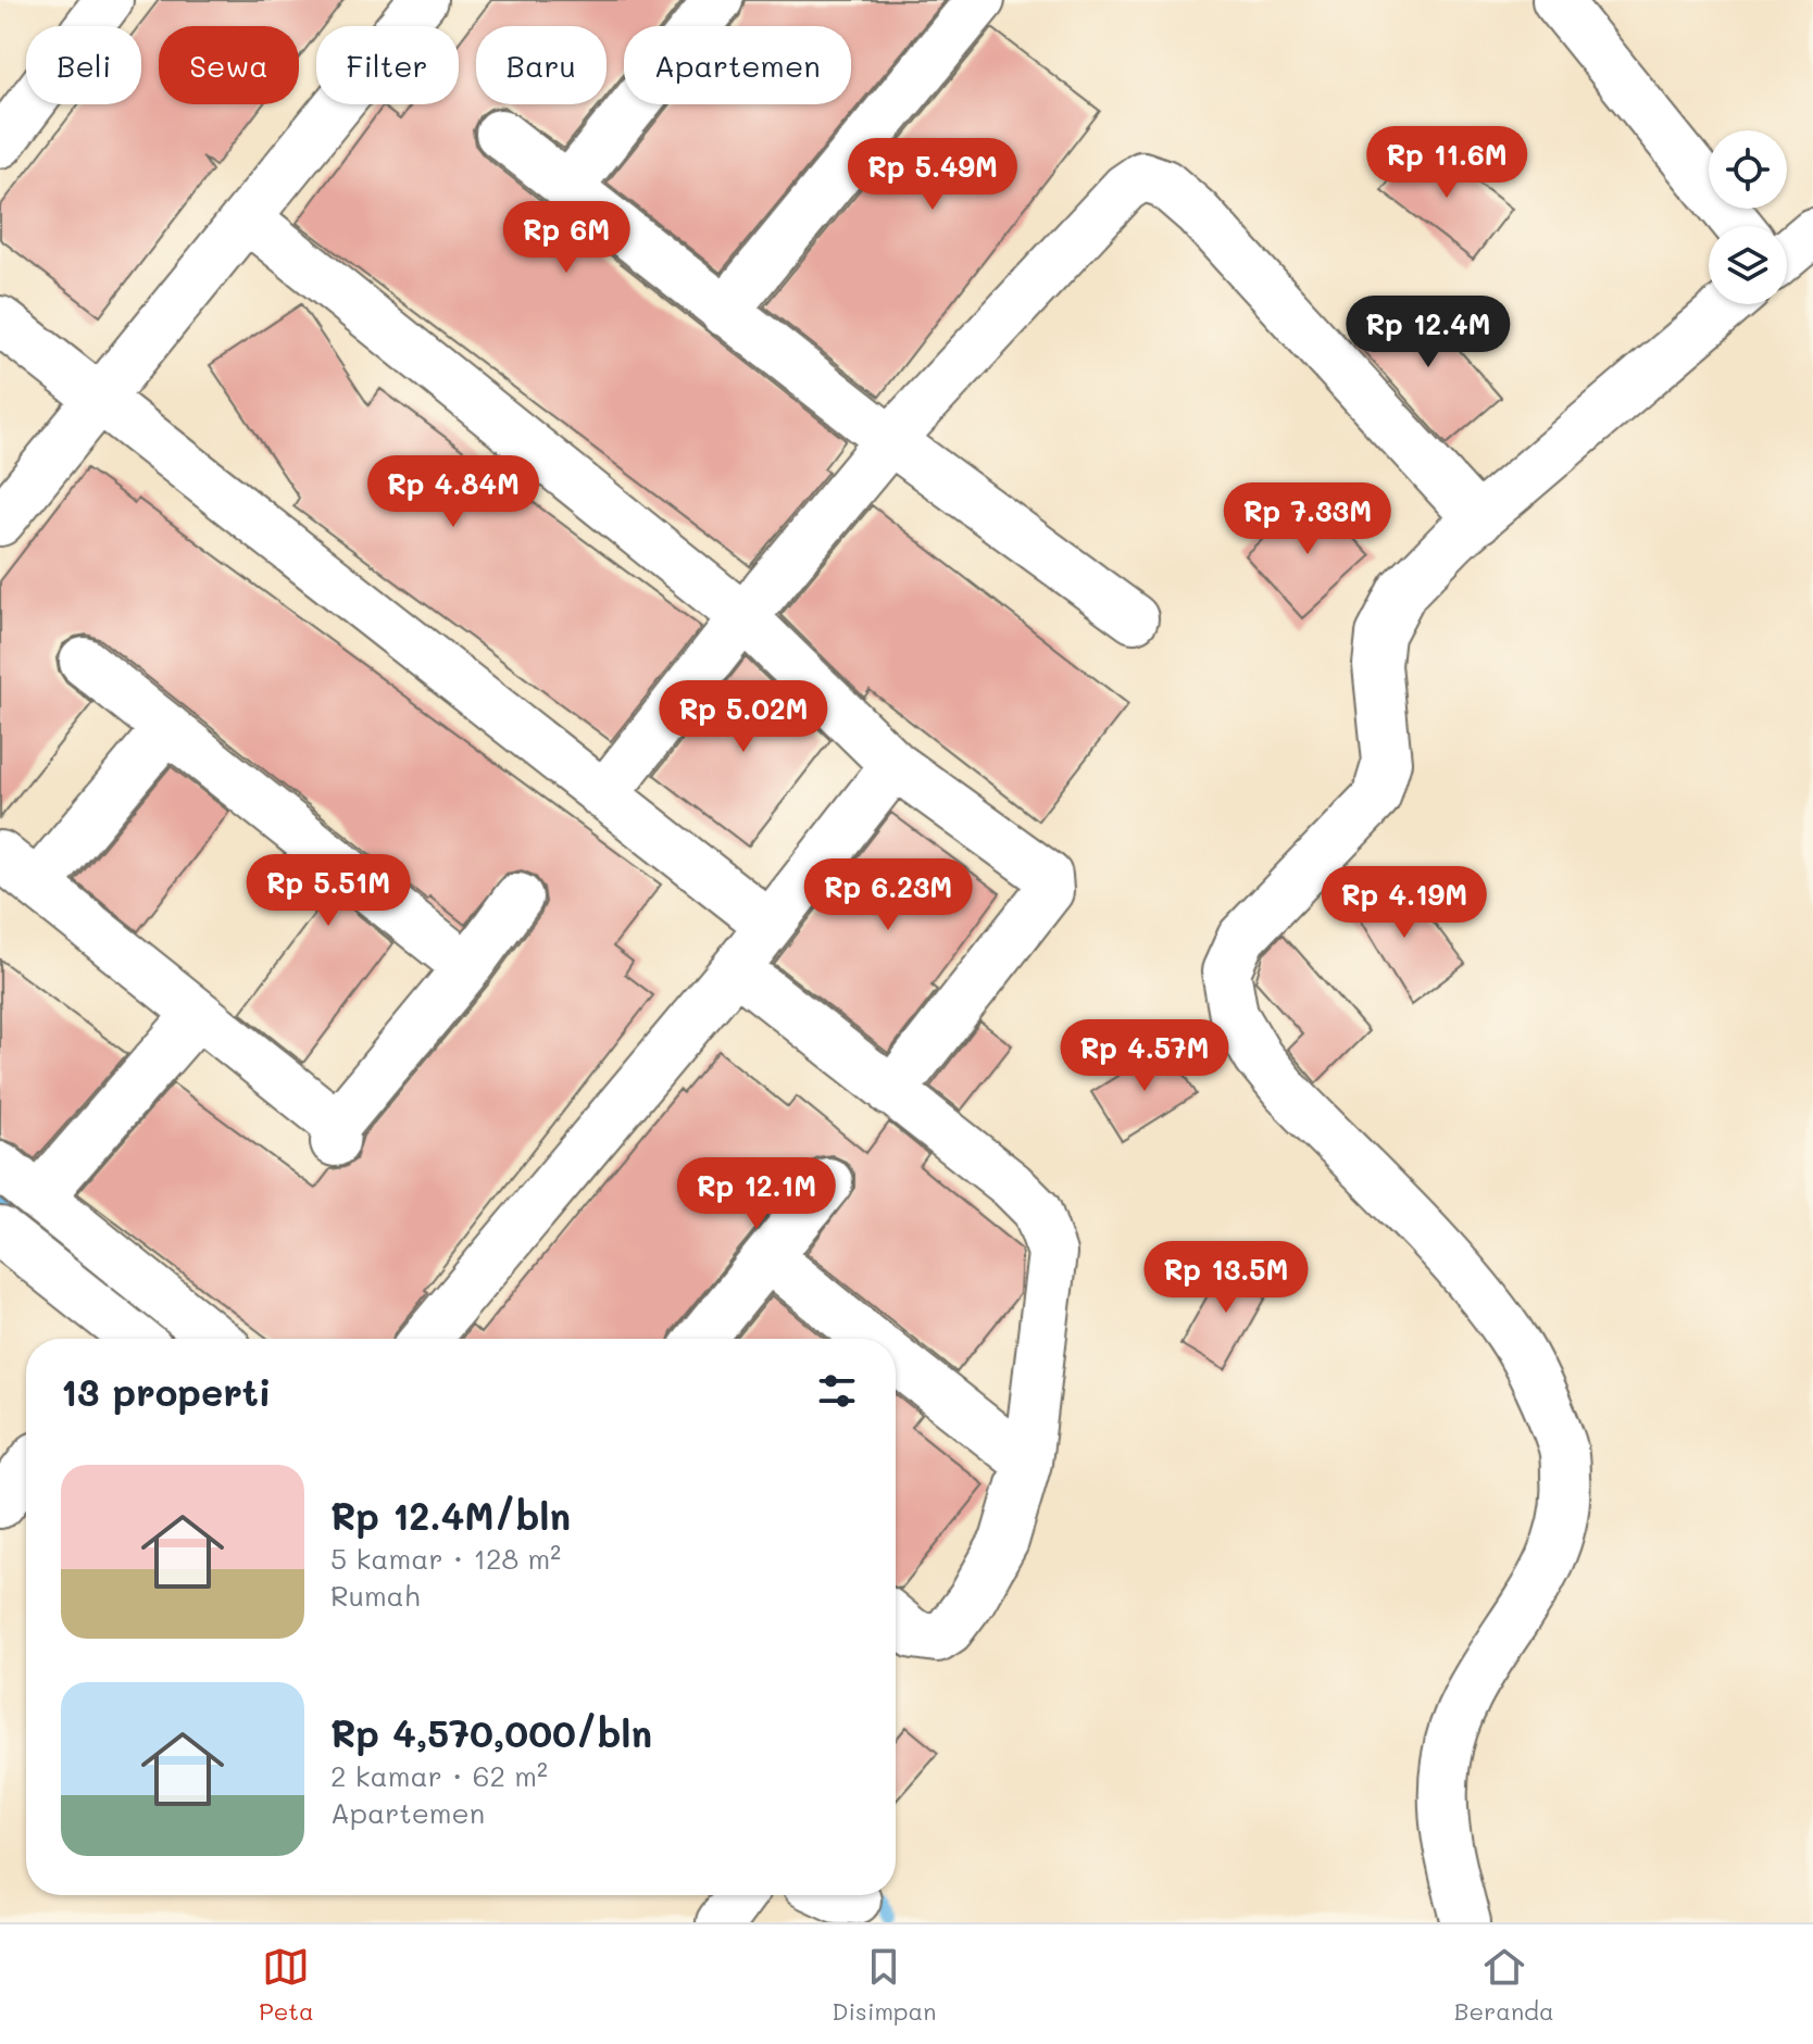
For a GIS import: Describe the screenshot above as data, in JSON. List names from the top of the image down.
{
  "page": {
    "chip": [
      "Beli",
      "Sewa",
      "Filter",
      "Baru",
      "Apartemen"
    ],
    "price": [
      "Rp 11.6M",
      "Rp 5.49M",
      "Rp 6M",
      "Rp 12.4M",
      "Rp 4.84M",
      "Rp 7.33M",
      "Rp 5.02M",
      "Rp 5.51M",
      "Rp 6.23M",
      "Rp 4.19M",
      "Rp 4.57M",
      "Rp 12.1M",
      "Rp 13.5M"
    ],
    "heading": "13 properti",
    "list": [
      {
        "name": "Rp 12.4M/bln",
        "note": "5 kamar · 128 m² · Rumah"
      },
      {
        "name": "Rp 4,570,000/bln",
        "note": "2 kamar · 62 m² · Apartemen"
      }
    ],
    "tabs": ["Peta", "Disimpan", "Beranda"]
  }
}
